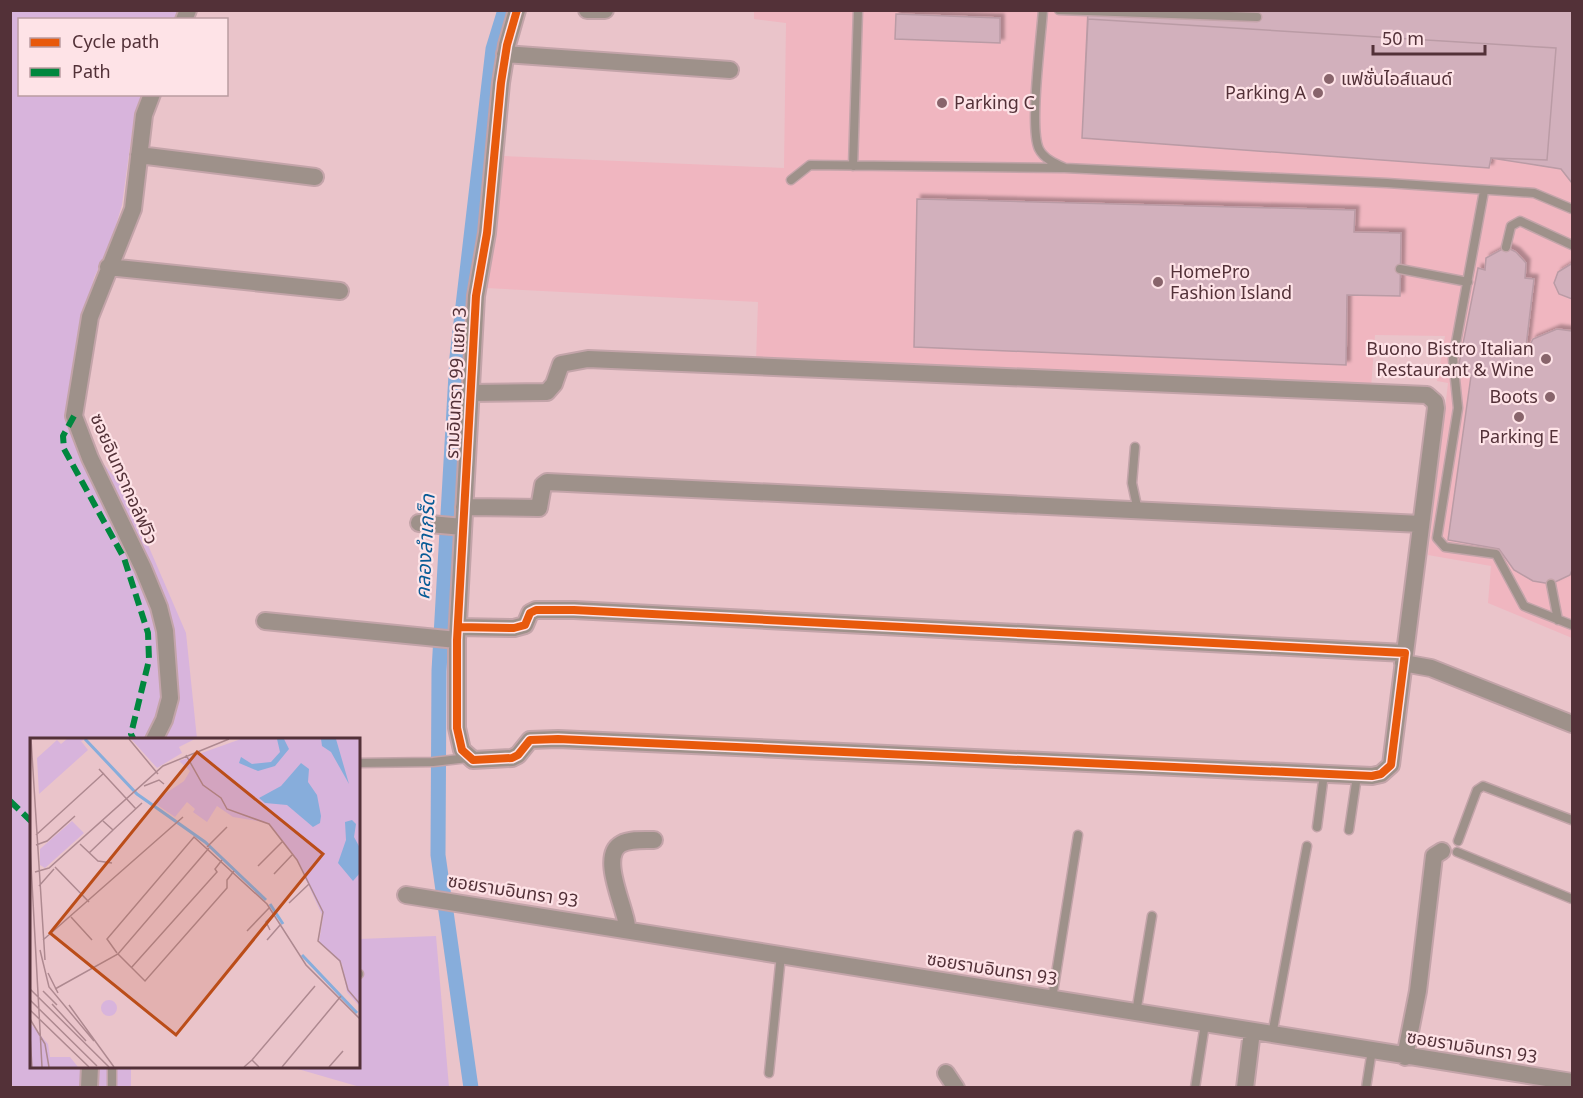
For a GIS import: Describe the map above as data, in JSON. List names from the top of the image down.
{
  "streets": {
    "street": ["รามอินทรา 99 แยก 3", "ซอยอินทรากอล์ฟวิว", "ซอยรามอินทรา 93"]
  },
  "water": ["คลองลำเกร็ด"],
  "places": [
    "แฟชั่นไอส์แลนด์",
    "Parking A",
    "Parking C",
    "HomePro Fashion Island",
    "Buono Bistro Italian Restaurant & Wine",
    "Boots",
    "Parking E"
  ],
  "legend": ["Cycle path", "Path"],
  "scale_bar": "50 m"
}
